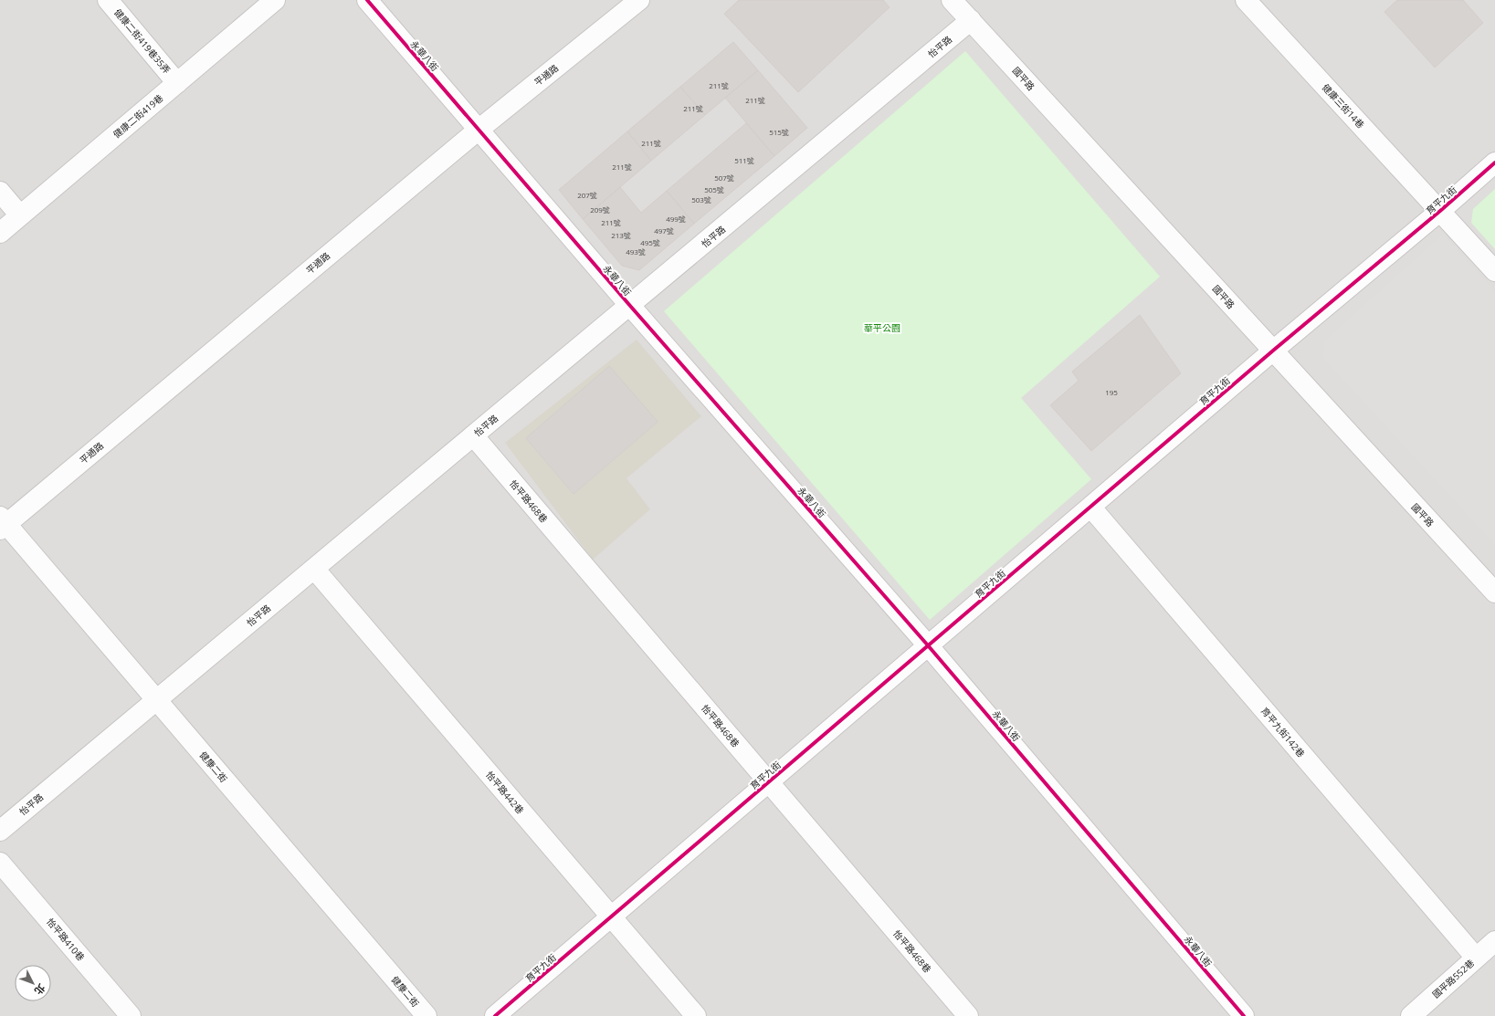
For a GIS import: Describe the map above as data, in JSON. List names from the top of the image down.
{
  "streets": {
    "street": [
      "健康二街419巷35弄",
      "怡平路",
      "永華八街",
      "平通路",
      "國平路",
      "健康三街14巷",
      "健康二街419巷",
      "育平九街",
      "怡平路468巷",
      "育平九街142巷",
      "健康二街",
      "怡平路442巷",
      "怡平路410巷",
      "國平路552巷"
    ]
  },
  "crossings": [
    ["健康二街419巷35弄", "健康二街419巷"],
    ["怡平路", "永華八街"],
    ["怡平路", "國平路"],
    ["怡平路", "怡平路468巷"],
    ["怡平路", "健康二街"],
    ["怡平路", "怡平路442巷"],
    ["永華八街", "平通路"],
    ["永華八街", "育平九街"],
    ["平通路", "健康二街"],
    ["國平路", "育平九街"],
    ["健康三街14巷", "育平九街"],
    ["育平九街", "怡平路468巷"],
    ["育平九街", "育平九街142巷"],
    ["育平九街", "怡平路442巷"],
    ["育平九街142巷", "國平路552巷"]
  ],
  "parks": ["華平公園"],
  "house_numbers": [
    "211號",
    "211號",
    "211號",
    "515號",
    "211號",
    "511號",
    "211號",
    "507號",
    "505號",
    "207號",
    "503號",
    "209號",
    "499號",
    "211號",
    "497號",
    "213號",
    "495號",
    "493號",
    "195"
  ],
  "north": "bottom right"
}
